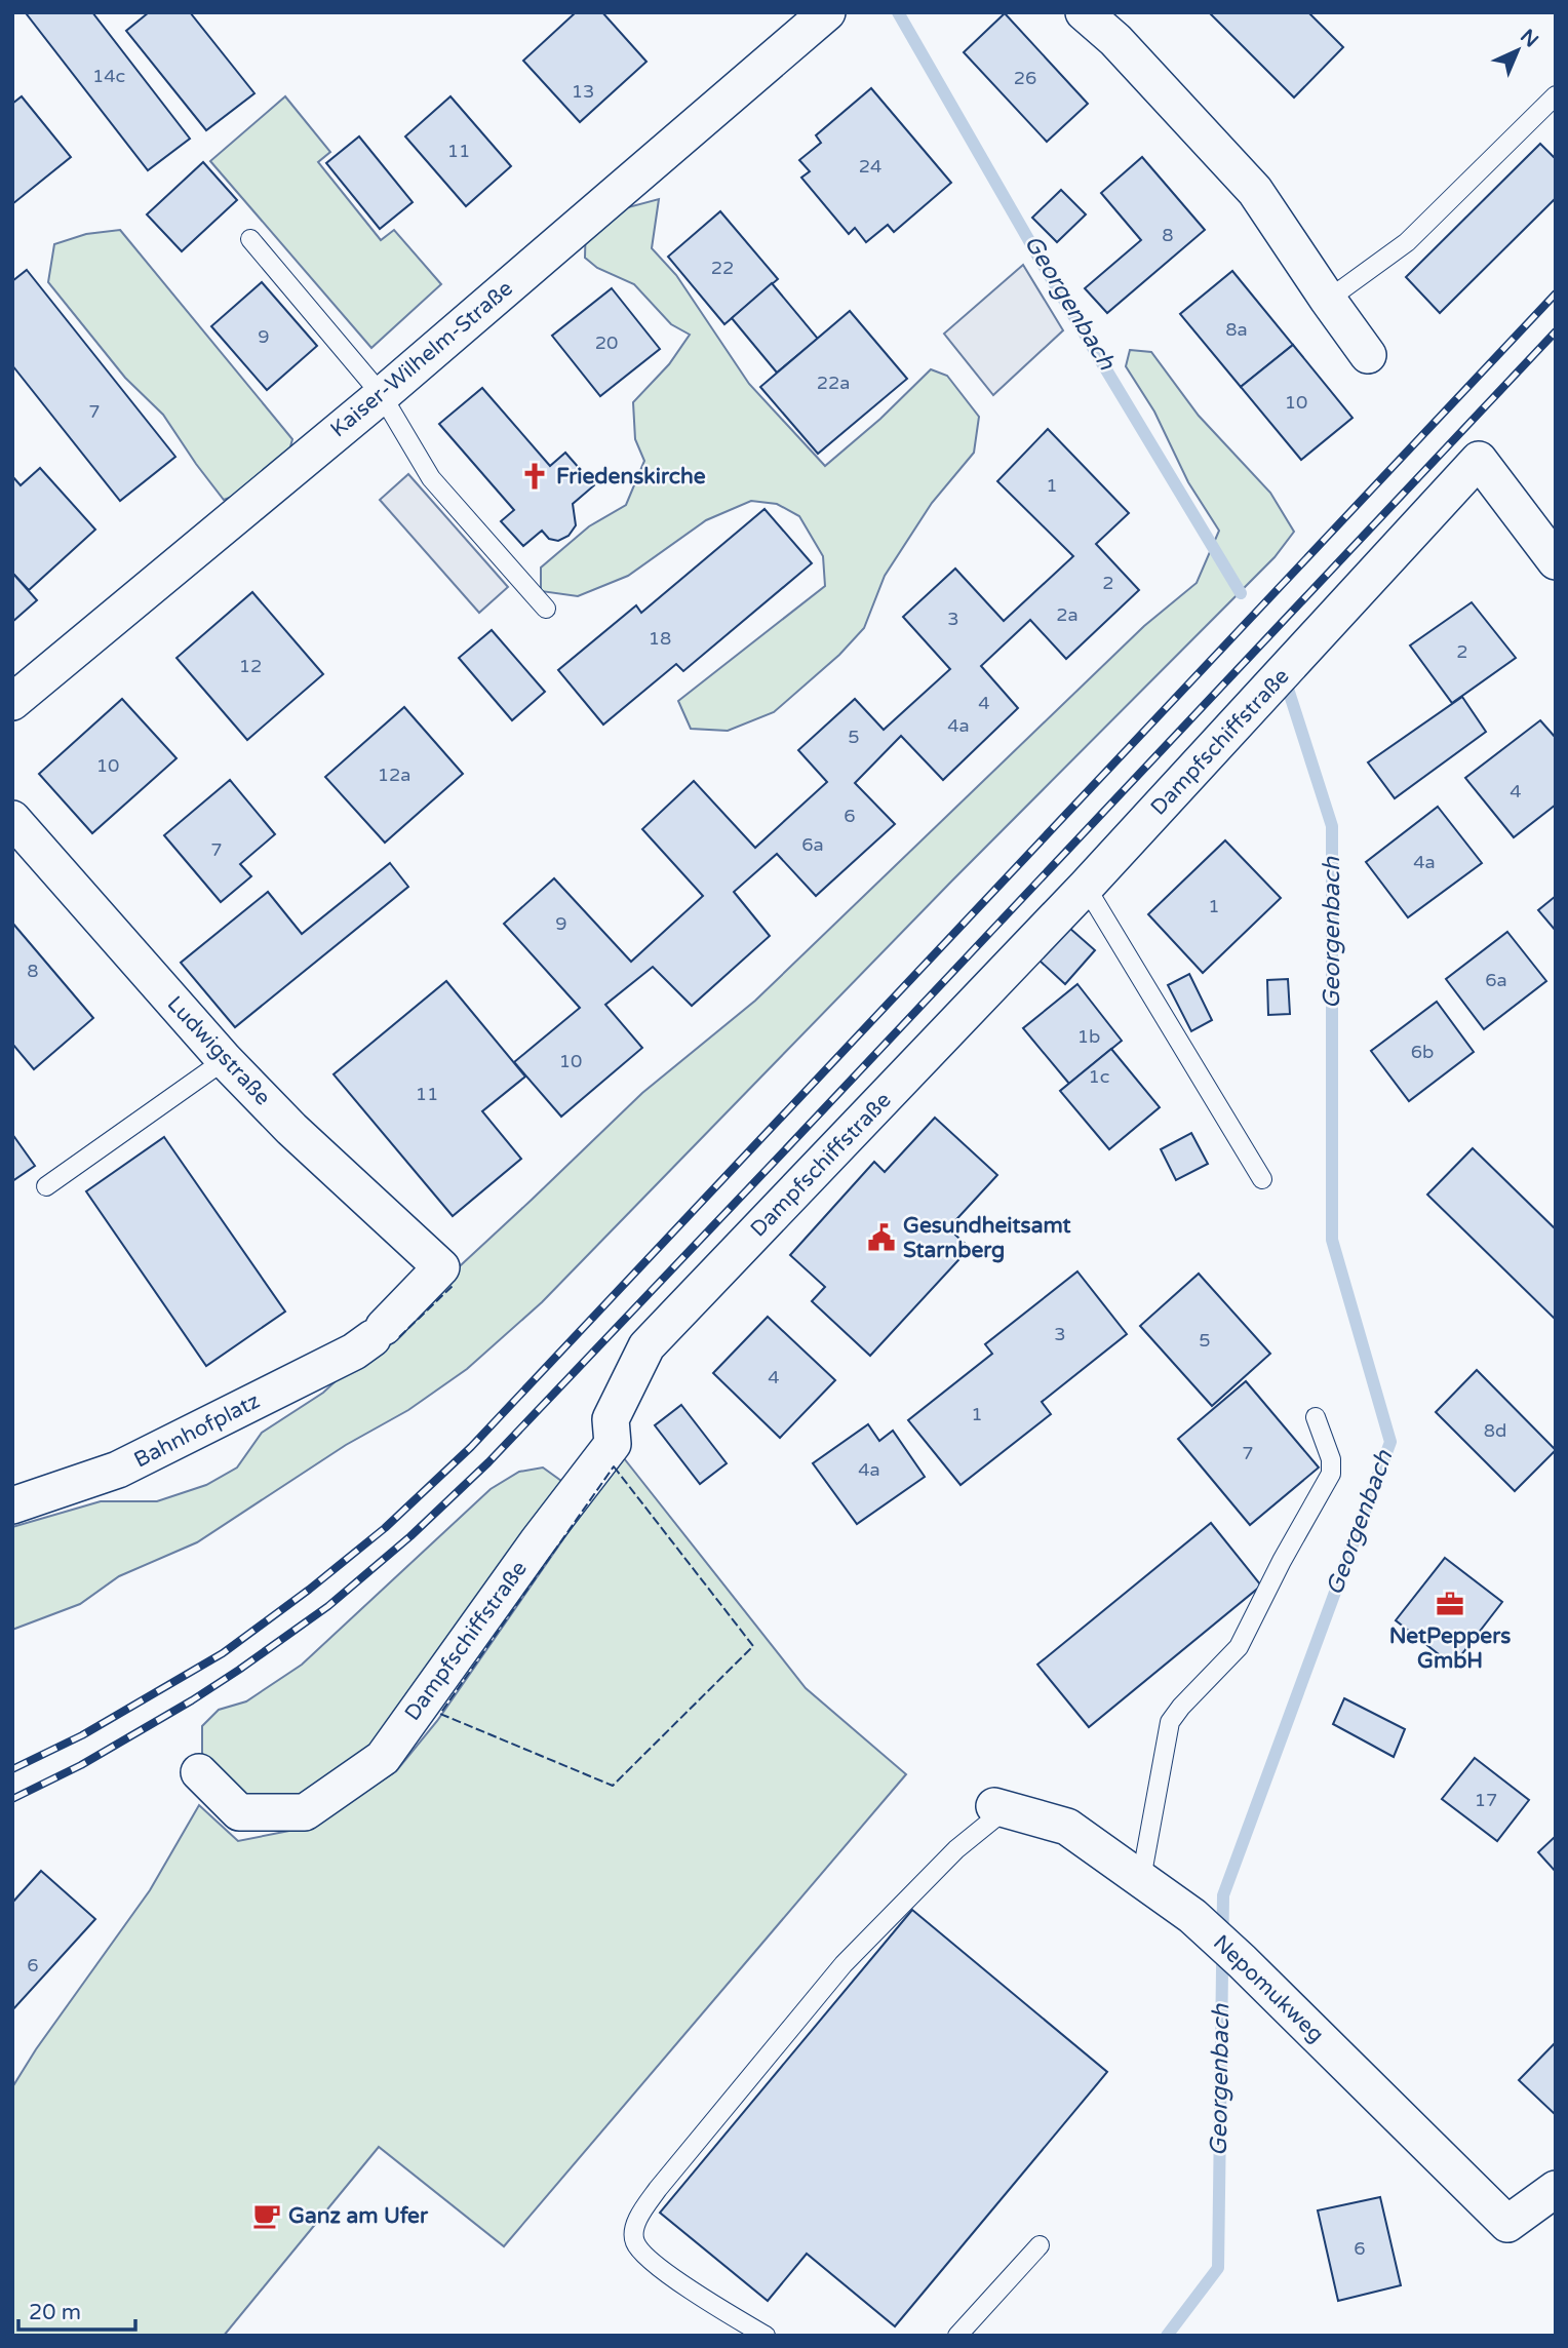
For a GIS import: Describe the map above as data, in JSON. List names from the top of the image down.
{
  "streets": {
    "street": [
      "Kaiser-Wilhelm-Straße",
      "Dampfschiffstraße",
      "Ludwigstraße",
      "Bahnhofplatz",
      "Nepomukweg"
    ]
  },
  "crossings": [
    ["Ludwigstraße", "Bahnhofplatz"]
  ],
  "water": ["Georgenbach"],
  "places": {
    "church": ["Friedenskirche"],
    "public building": ["Gesundheitsamt Starnberg"],
    "office": ["NetPeppers GmbH"],
    "cafe": ["Ganz am Ufer"]
  },
  "house_numbers": [
    "14c",
    "26",
    "13",
    "11",
    "24",
    "8",
    "22",
    "8a",
    "9",
    "20",
    "22a",
    "10",
    "7",
    "1",
    "2",
    "2a",
    "3",
    "18",
    "2",
    "12",
    "4",
    "4a",
    "5",
    "10",
    "12a",
    "4",
    "6",
    "6a",
    "7",
    "4a",
    "1",
    "9",
    "8",
    "6a",
    "1b",
    "6b",
    "10",
    "1c",
    "11",
    "3",
    "5",
    "4",
    "1",
    "8d",
    "7",
    "4a",
    "17",
    "6",
    "6"
  ],
  "scale_bar": "20 m",
  "north": "top right"
}
